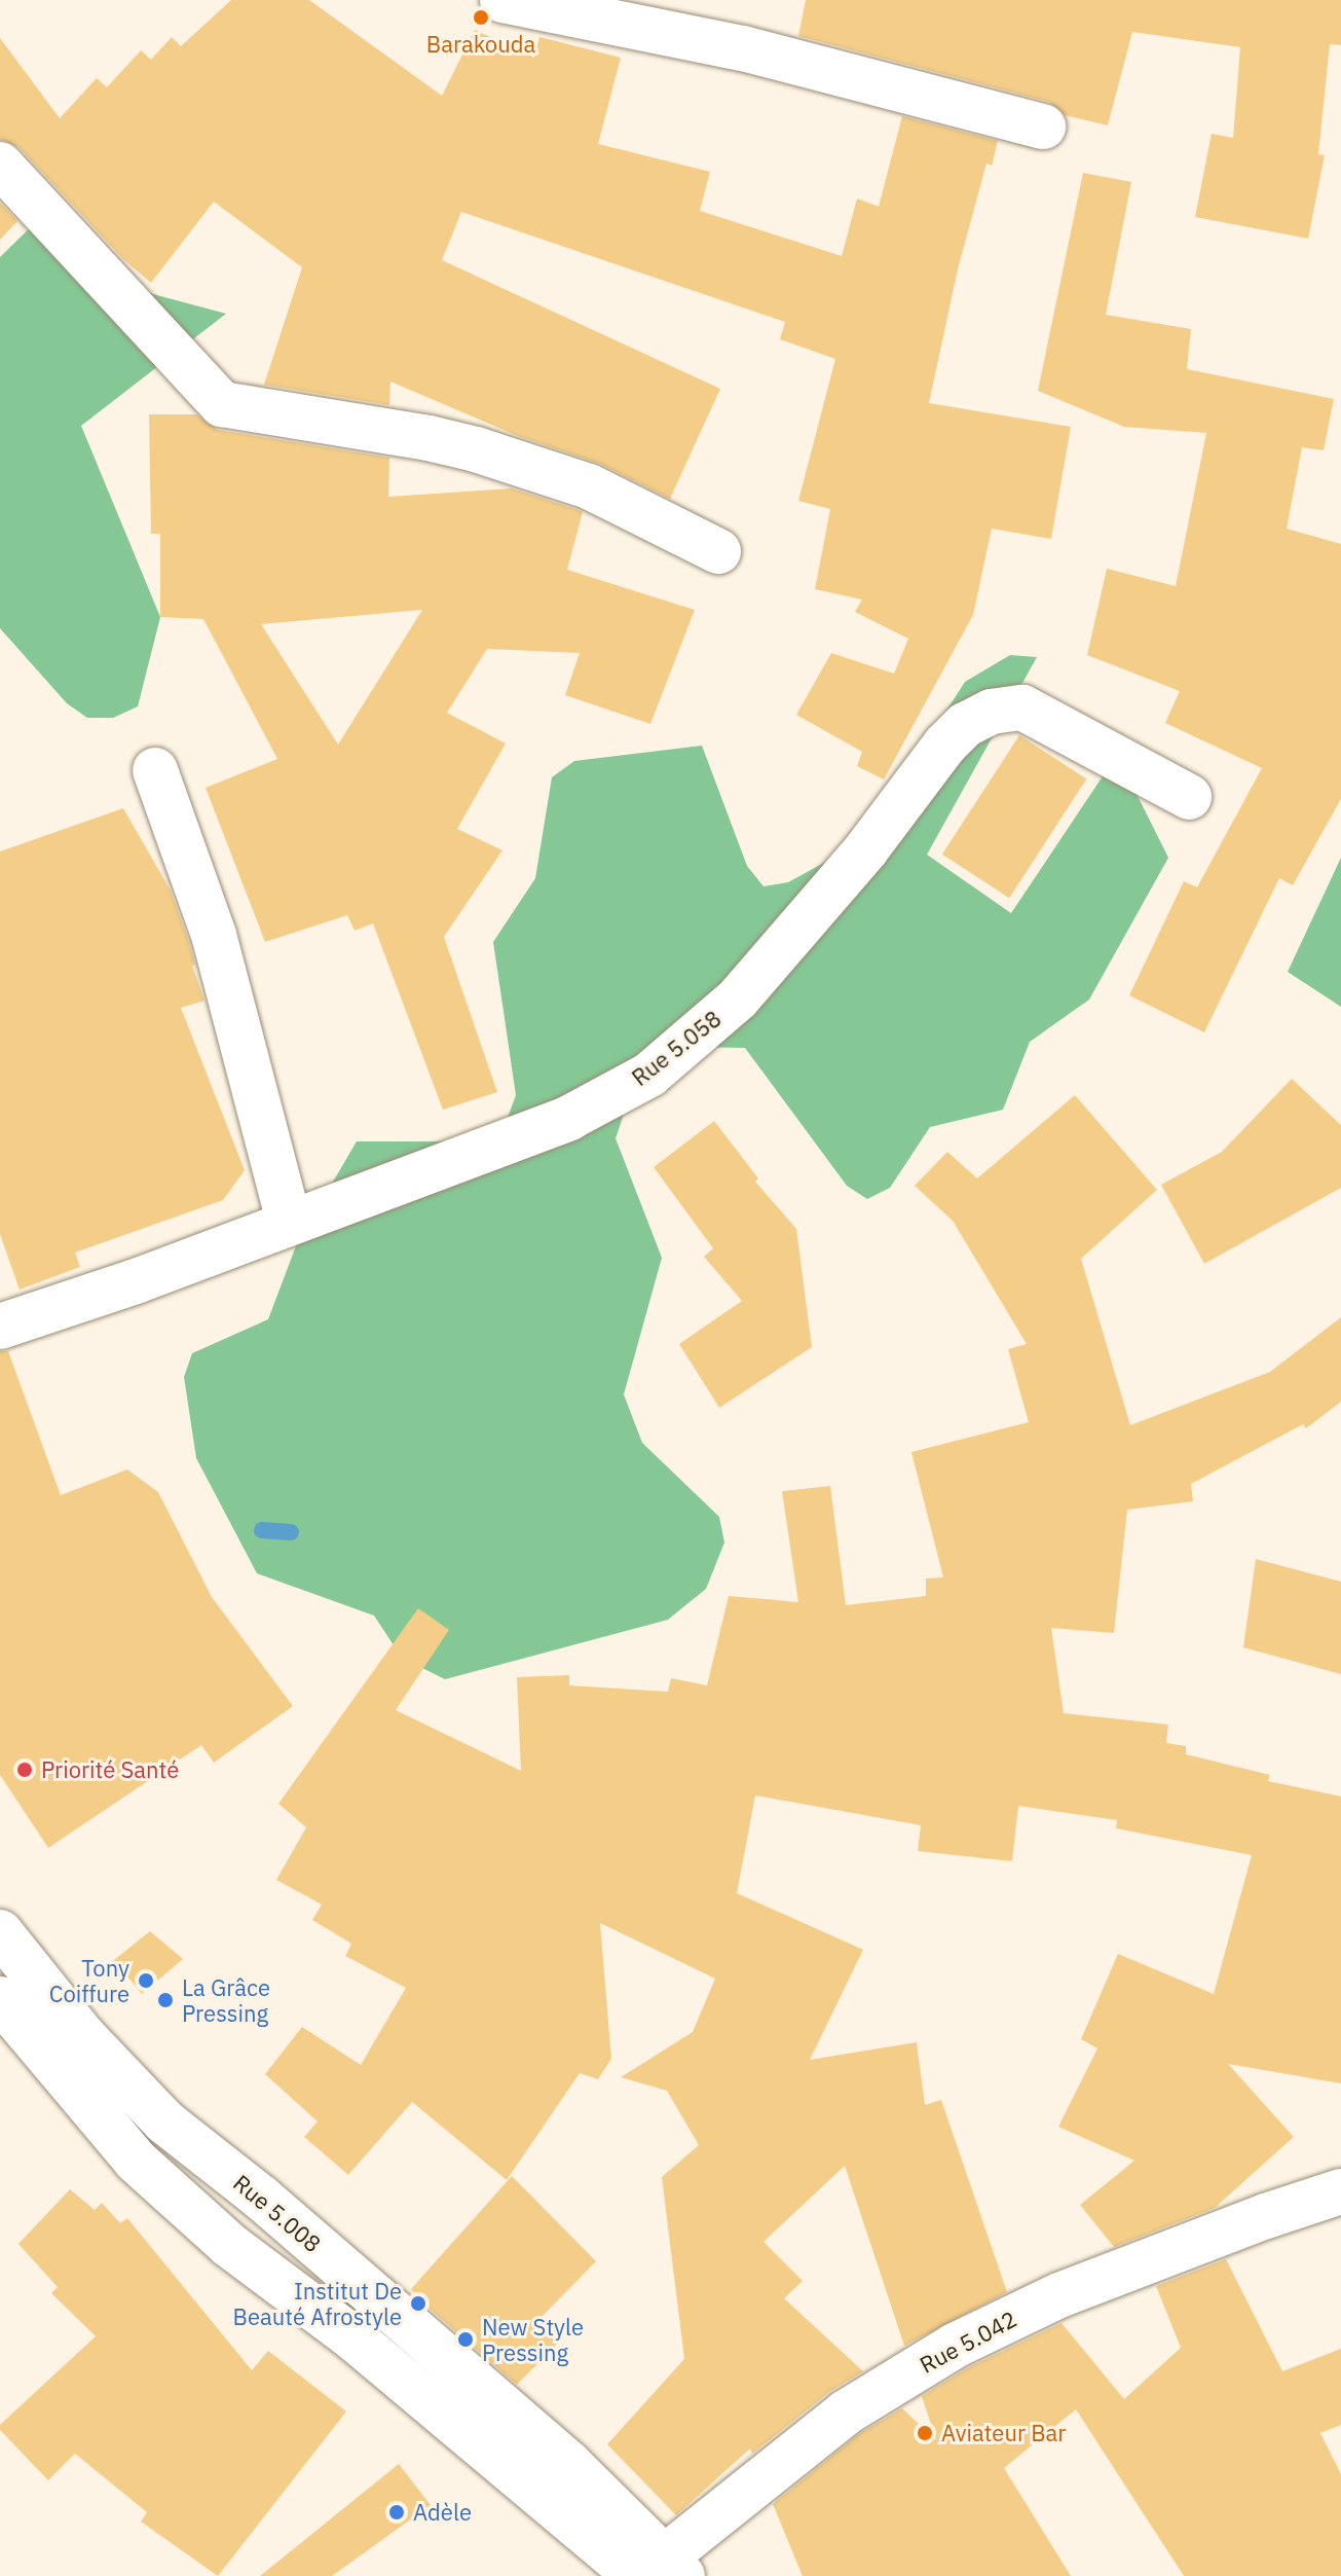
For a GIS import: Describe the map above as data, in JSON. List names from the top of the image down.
{
  "streets": {
    "street": ["Rue 5.058", "Rue 5.008", "Rue 5.042"]
  },
  "crossings": [
    ["Rue 5.008", "Rue 5.042"]
  ],
  "places": [
    "Barakouda",
    "Priorité Santé",
    "Tony Coiffure",
    "La Grâce Pressing",
    "Institut De Beauté Afrostyle",
    "New Style Pressing",
    "Aviateur Bar",
    "Adèle"
  ]
}
